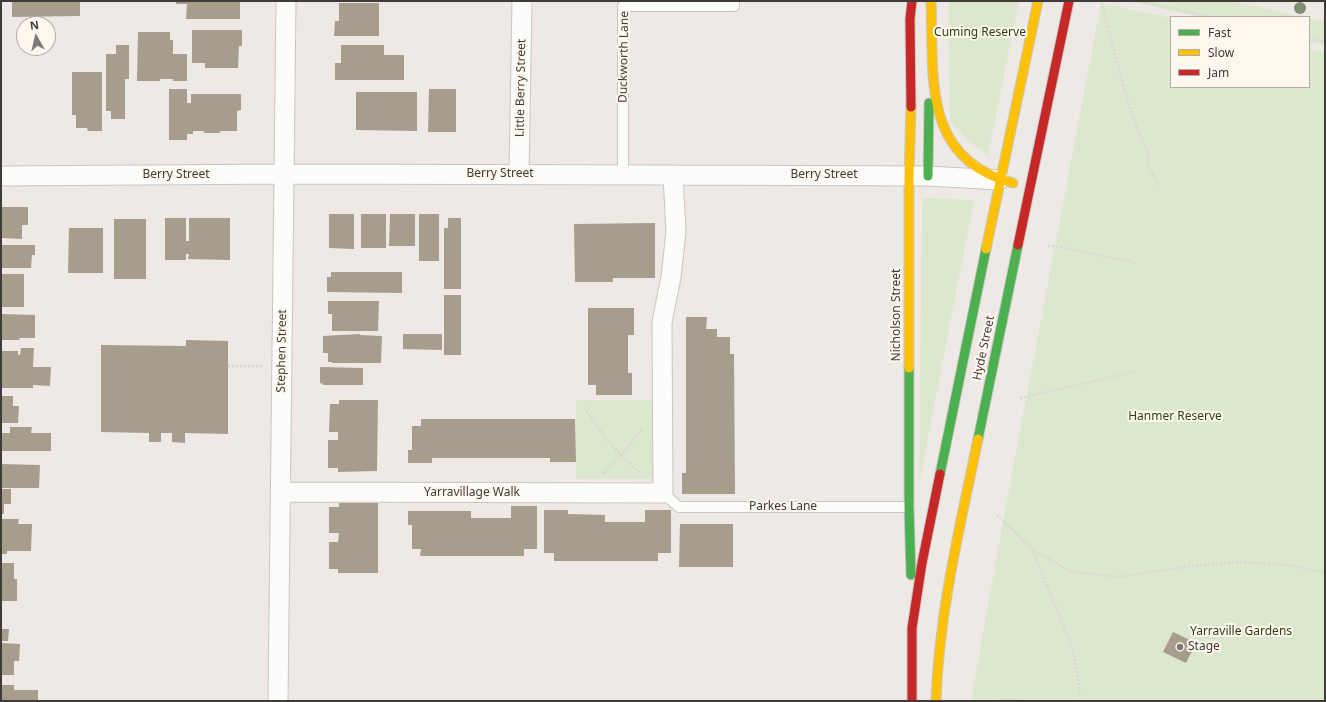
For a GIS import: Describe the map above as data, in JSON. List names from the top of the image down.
{
  "streets": {
    "street": [
      "Little Berry Street",
      "Berry Street",
      "Nicholson Street",
      "Hyde Street",
      "Stephen Street",
      "Yarravillage Walk"
    ],
    "lane": ["Duckworth Lane", "Parkes Lane"]
  },
  "crossings": [
    ["Duckworth Lane", "Berry Street"],
    ["Little Berry Street", "Berry Street"],
    ["Berry Street", "Nicholson Street"],
    ["Berry Street", "Hyde Street"],
    ["Berry Street", "Stephen Street"],
    ["Nicholson Street", "Hyde Street"],
    ["Nicholson Street", "Parkes Lane"],
    ["Stephen Street", "Yarravillage Walk"],
    ["Yarravillage Walk", "Parkes Lane"]
  ],
  "parks": ["Cuming Reserve", "Hanmer Reserve", "Yarraville Gardens"],
  "places": ["Stage"],
  "legend": ["Fast", "Slow", "Jam"],
  "north": "top"
}
